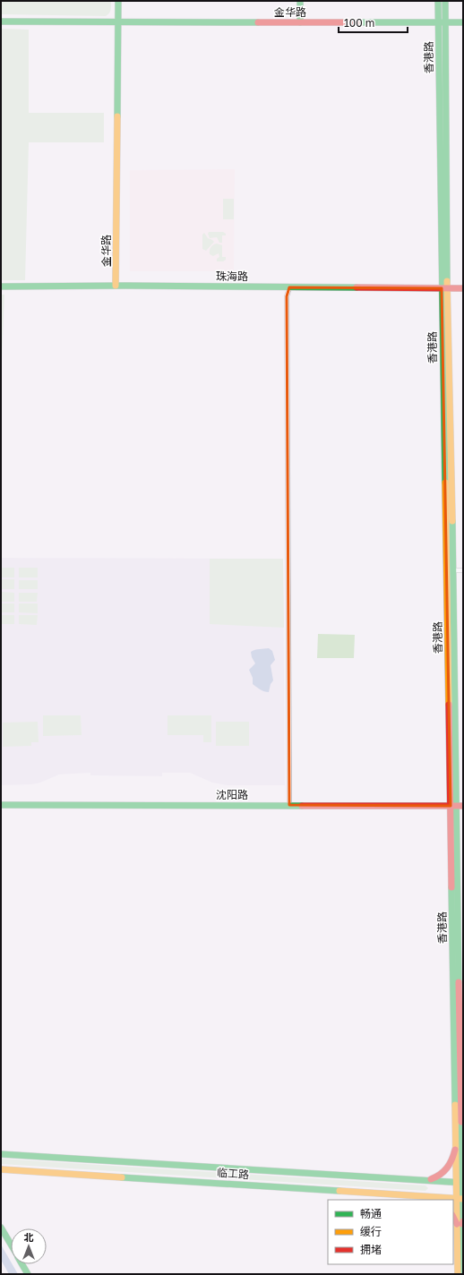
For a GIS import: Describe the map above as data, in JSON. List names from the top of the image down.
{
  "streets": {
    "main road": [
      "金华路",
      "香港路",
      "珠海路",
      "沈阳路",
      "临工路"
    ]
  },
  "crossings": [
    ["金华路", "香港路"],
    ["金华路", "珠海路"],
    ["香港路", "珠海路"],
    ["香港路", "沈阳路"],
    ["香港路", "临工路"]
  ],
  "legend": ["畅通", "缓行", "拥堵"],
  "scale_bar": "100 m",
  "north": "top"
}
